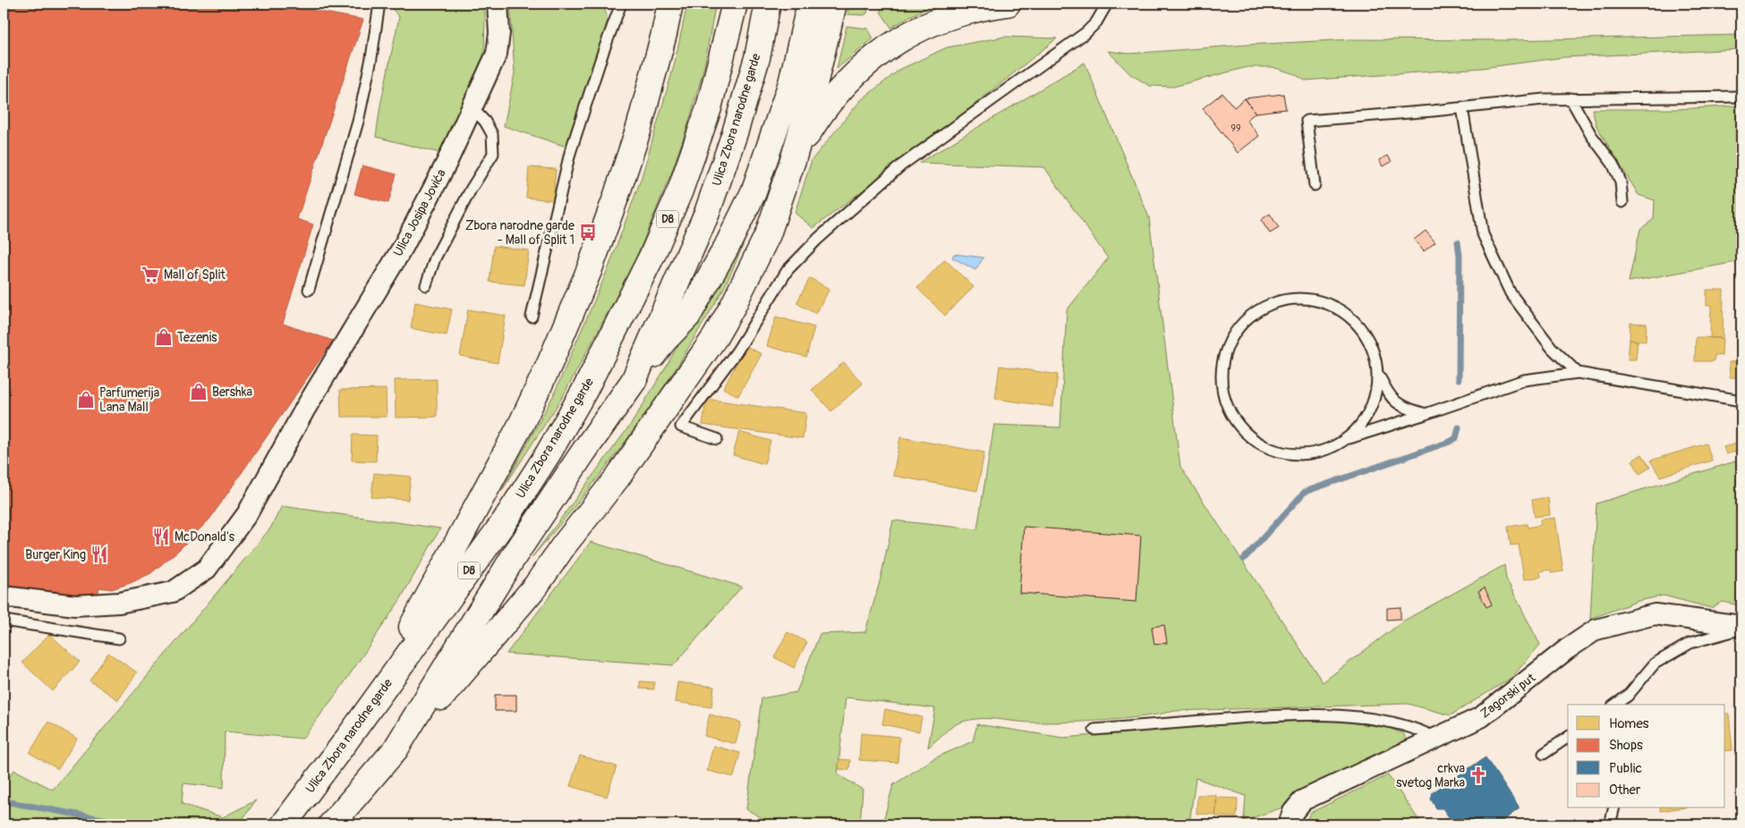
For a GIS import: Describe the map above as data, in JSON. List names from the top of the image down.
{
  "streets": {
    "highway": ["Ulica Zbora narodne garde", "D8"],
    "street": ["Ulica Josipa Jovića", "Zagorski put"]
  },
  "places": {
    "bus stop": ["Zbora narodne garde - Mall of Split 1"],
    "supermarket": ["Mall of Split"],
    "shop": ["Tezenis", "Bershka", "Parfumerija Lana Mall"],
    "restaurant": ["McDonald's", "Burger King"],
    "church": ["crkva svetog Marka"]
  },
  "house_numbers": ["99"],
  "legend": [
    "Homes",
    "Shops",
    "Public",
    "Other"
  ]
}
